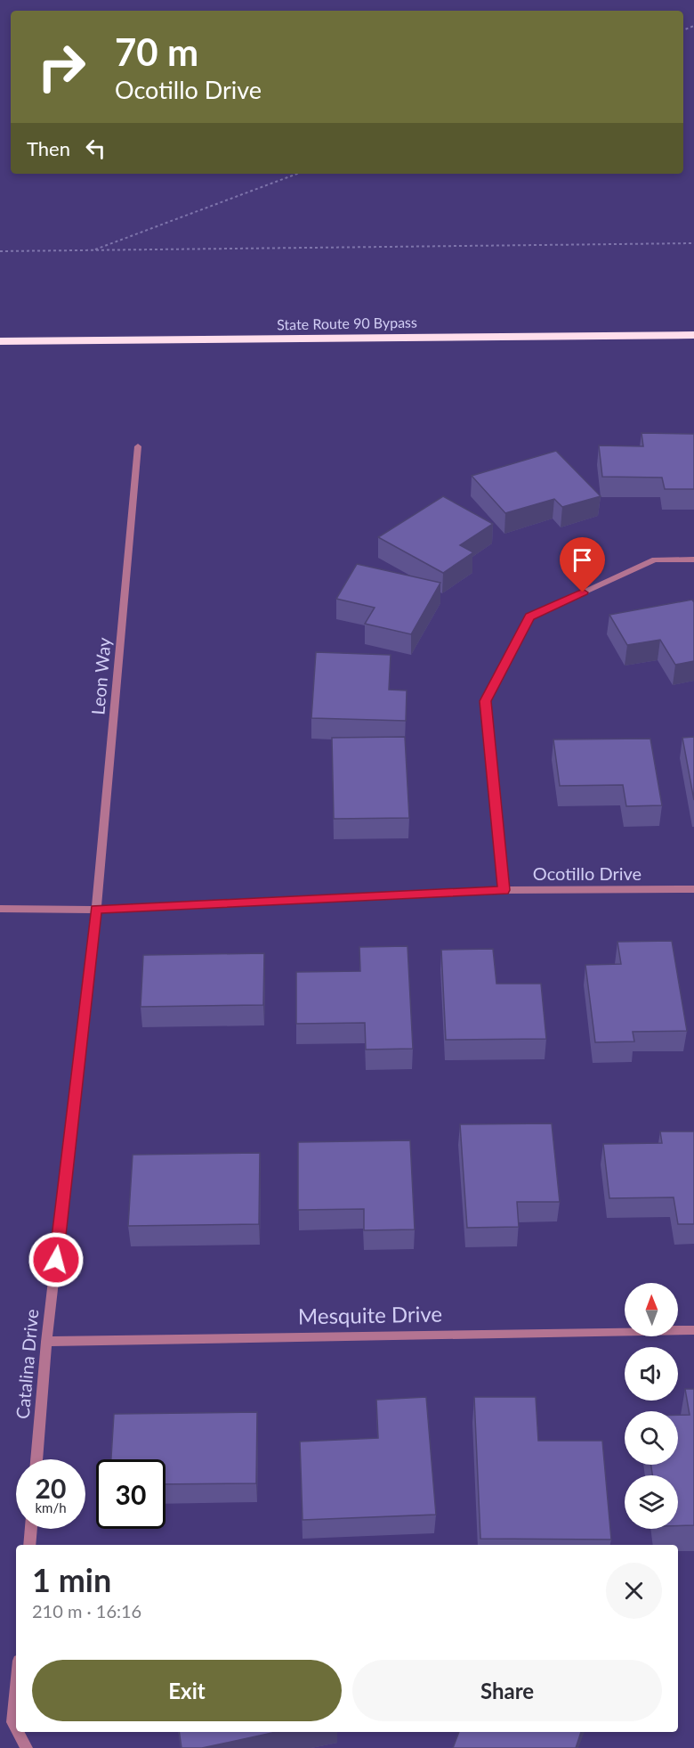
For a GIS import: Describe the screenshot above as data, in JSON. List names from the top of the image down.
{
  "streets": {
    "highway": ["State Route 90 Bypass"],
    "street": [
      "Leon Way",
      "Ocotillo Drive",
      "Mesquite Drive",
      "Catalina Drive"
    ]
  },
  "crossings": [
    ["Leon Way", "Ocotillo Drive"],
    ["Leon Way", "Catalina Drive"],
    ["Ocotillo Drive", "Catalina Drive"],
    ["Mesquite Drive", "Catalina Drive"]
  ],
  "north": "top",
  "page": {
    "turn": ["70 m", "Ocotillo Drive"],
    "then": "Then",
    "speed": "20 km/h",
    "limit": "30",
    "heading": ["1 min", "210 m · 16:16"],
    "buttons": ["Exit", "Share"]
  }
}
